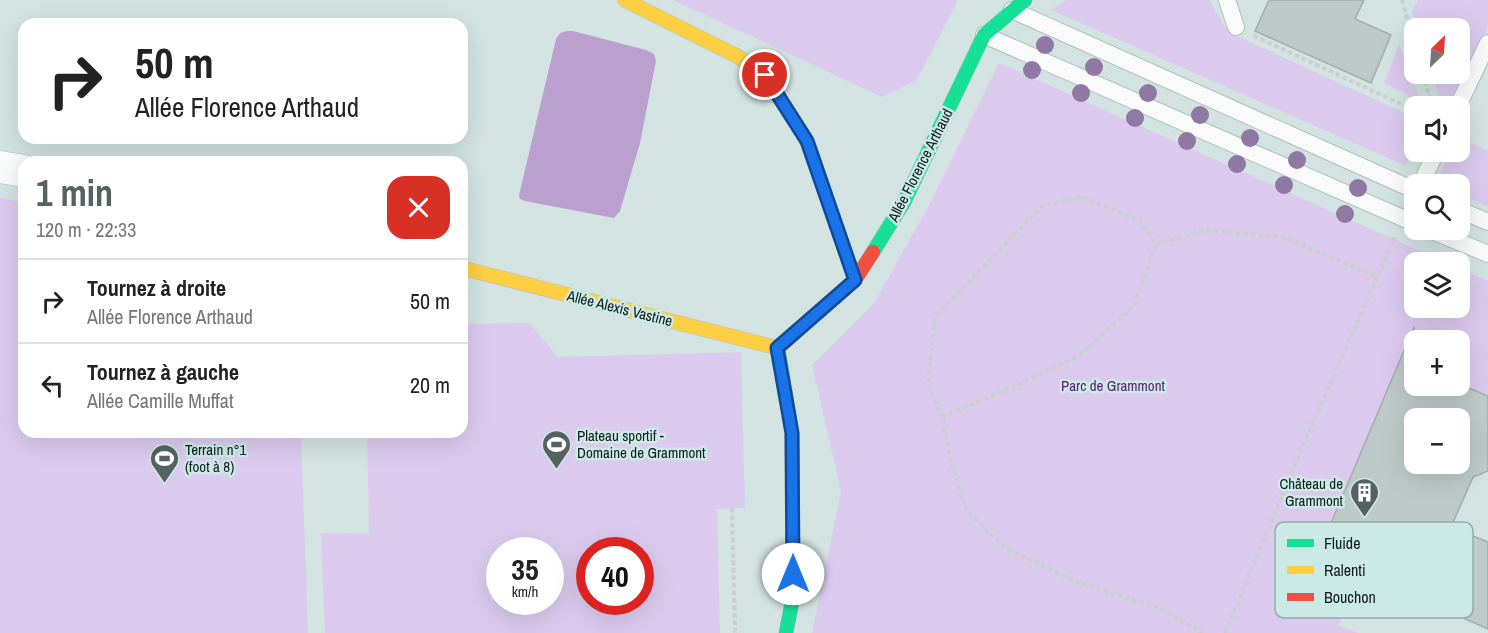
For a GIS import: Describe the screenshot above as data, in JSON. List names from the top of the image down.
{
  "streets": {
    "street": ["Allée Florence Arthaud", "Allée Alexis Vastine"]
  },
  "crossings": [
    ["Allée Florence Arthaud", "Allée Alexis Vastine"]
  ],
  "parks": ["Parc de Grammont"],
  "places": {
    "sports": ["Plateau sportif - Domaine de Grammont", "Terrain n°1 (foot à 8)"],
    "building": ["Château de Grammont"]
  },
  "legend": ["Fluide", "Ralenti", "Bouchon"],
  "north": "top right",
  "page": {
    "map_buttons": ["+", "−"],
    "turn": ["50 m", "Allée Florence Arthaud"],
    "heading": ["1 min", "120 m · 22:33"],
    "list": [
      {
        "name": "Tournez à droite",
        "note": "Allée Florence Arthaud",
        "value": "50 m"
      },
      {
        "name": "Tournez à gauche",
        "note": "Allée Camille Muffat",
        "value": "20 m"
      }
    ],
    "speed": "35 km/h",
    "limit": "40"
  }
}
